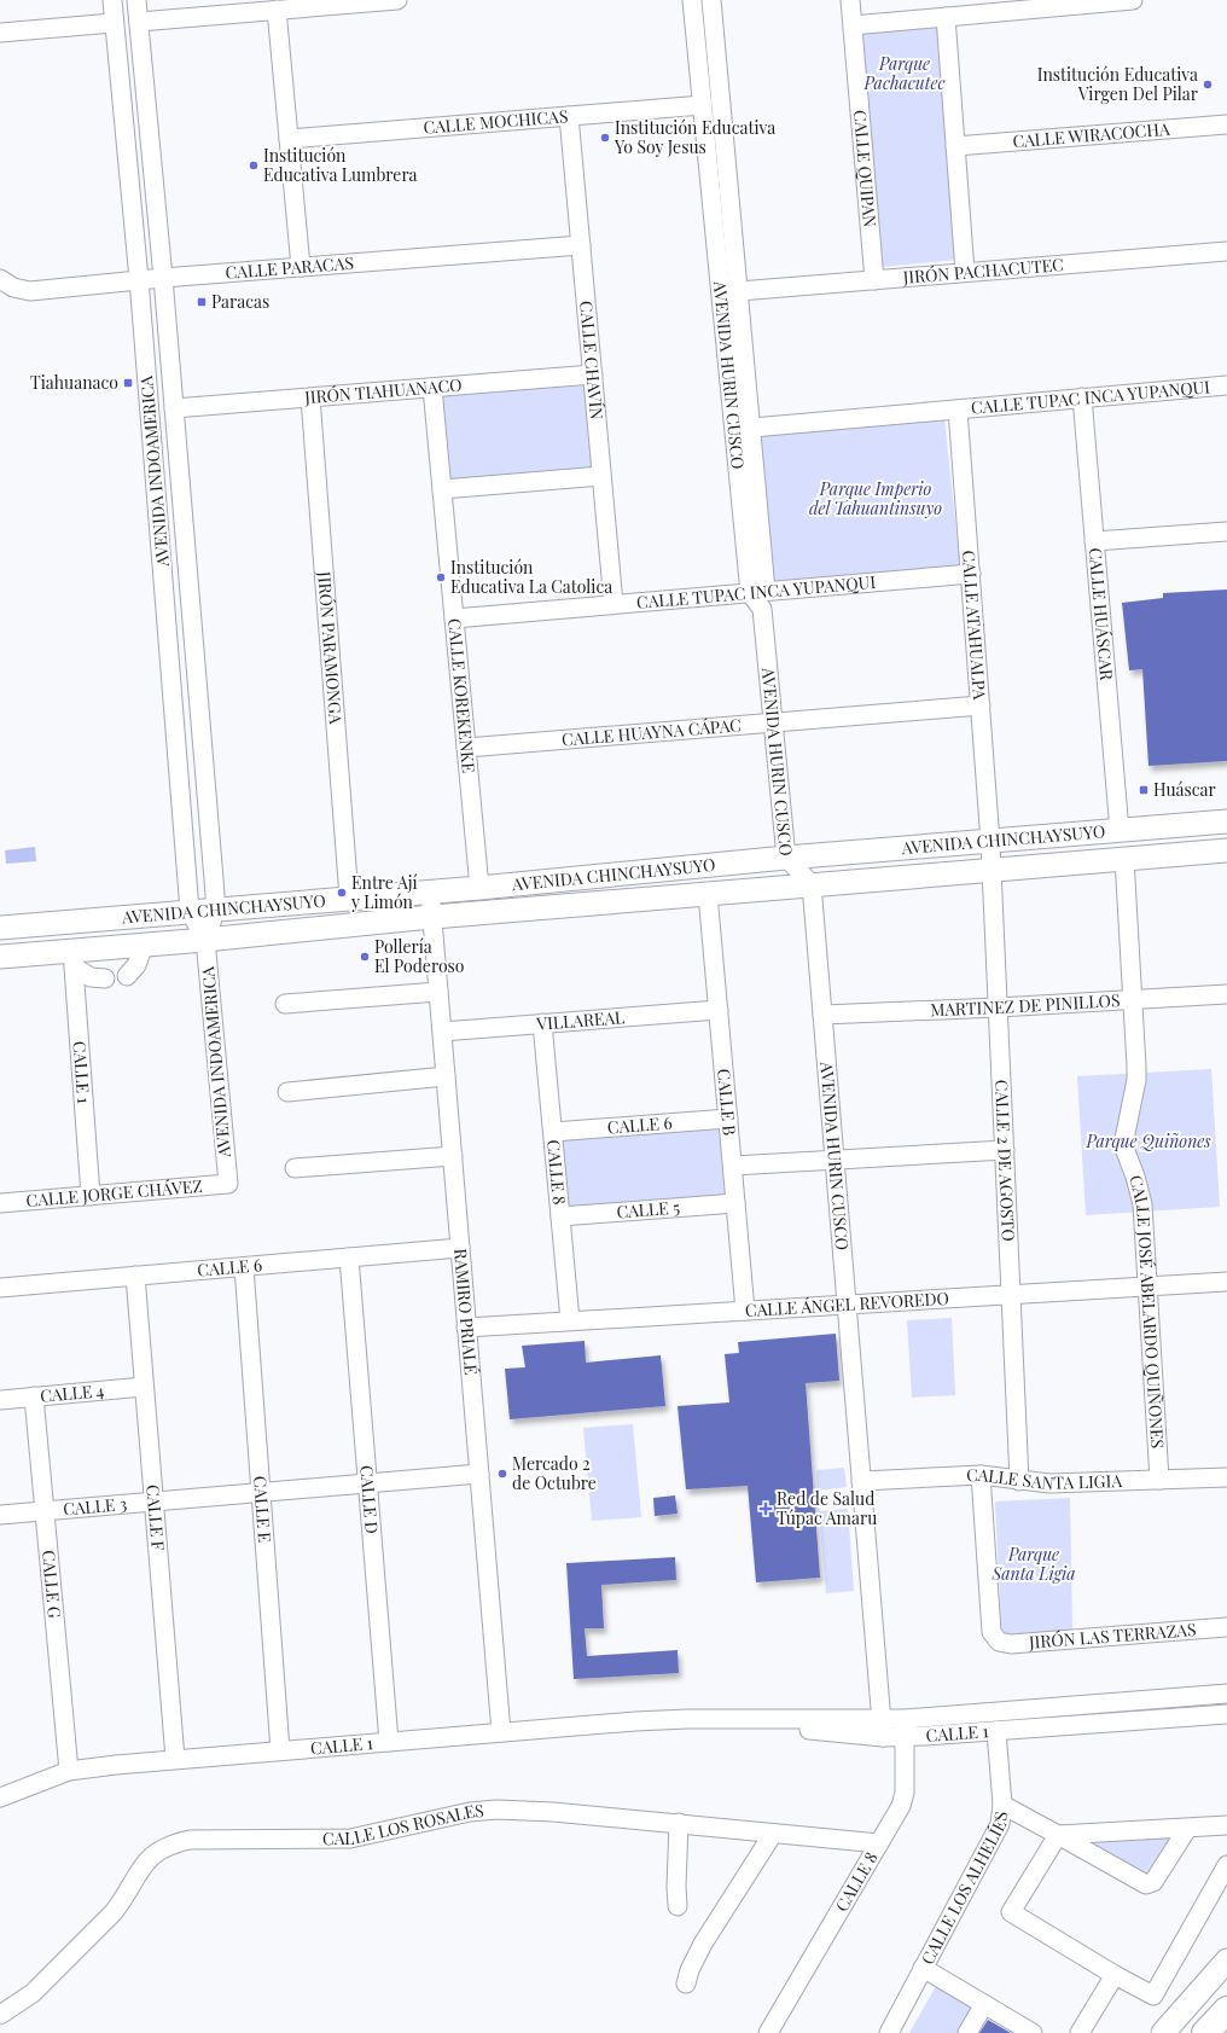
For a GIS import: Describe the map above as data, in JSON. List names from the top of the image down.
{
  "streets": {
    "main road": ["AVENIDA CHINCHAYSUYO"],
    "street": [
      "CALLE MOCHICAS",
      "CALLE WIRACOCHA",
      "CALLE QUIPAN",
      "CALLE PARACAS",
      "JIRÓN PACHACUTEC",
      "CALLE CHAVÍN",
      "AVENIDA HURIN CUSCO",
      "JIRÓN TIAHUANACO",
      "CALLE TUPAC INCA YUPANQUI",
      "AVENIDA INDOAMERICA",
      "CALLE HUÁSCAR",
      "CALLE ATAHUALPA",
      "JIRÓN PARAMONGA",
      "CALLE KOREKENKE",
      "CALLE HUAYNA CÁPAC",
      "MARTINEZ DE PINILLOS",
      "VILLAREAL",
      "CALLE 1",
      "CALLE B",
      "CALLE 6",
      "CALLE 2 DE AGOSTO",
      "CALLE 8",
      "CALLE JORGE CHÁVEZ",
      "CALLE 5",
      "CALLE ÁNGEL REVOREDO",
      "RAMIRO PRIALÉ",
      "CALLE JOSÉ ABELARDO QUIÑONES",
      "CALLE 4",
      "CALLE SANTA LIGIA",
      "CALLE D",
      "CALLE 3",
      "CALLE E",
      "CALLE F",
      "CALLE G",
      "JIRÓN LAS TERRAZAS",
      "CALLE LOS ROSALES",
      "CALLE LOS ALHELÍES"
    ]
  },
  "crossings": [
    ["CALLE MOCHICAS", "CALLE CHAVÍN"],
    ["CALLE MOCHICAS", "AVENIDA HURIN CUSCO"],
    ["CALLE QUIPAN", "JIRÓN PACHACUTEC"],
    ["CALLE PARACAS", "CALLE CHAVÍN"],
    ["CALLE PARACAS", "AVENIDA INDOAMERICA"],
    ["JIRÓN PACHACUTEC", "AVENIDA HURIN CUSCO"],
    ["CALLE CHAVÍN", "JIRÓN TIAHUANACO"],
    ["CALLE CHAVÍN", "CALLE TUPAC INCA YUPANQUI"],
    ["AVENIDA HURIN CUSCO", "CALLE TUPAC INCA YUPANQUI"],
    ["AVENIDA HURIN CUSCO", "CALLE HUAYNA CÁPAC"],
    ["AVENIDA HURIN CUSCO", "AVENIDA CHINCHAYSUYO"],
    ["AVENIDA HURIN CUSCO", "MARTINEZ DE PINILLOS"],
    ["AVENIDA HURIN CUSCO", "CALLE 1"],
    ["AVENIDA HURIN CUSCO", "CALLE ÁNGEL REVOREDO"],
    ["AVENIDA HURIN CUSCO", "CALLE SANTA LIGIA"],
    ["JIRÓN TIAHUANACO", "AVENIDA INDOAMERICA"],
    ["JIRÓN TIAHUANACO", "JIRÓN PARAMONGA"],
    ["JIRÓN TIAHUANACO", "CALLE KOREKENKE"],
    ["CALLE TUPAC INCA YUPANQUI", "CALLE HUÁSCAR"],
    ["CALLE TUPAC INCA YUPANQUI", "CALLE ATAHUALPA"],
    ["CALLE TUPAC INCA YUPANQUI", "CALLE KOREKENKE"],
    ["AVENIDA INDOAMERICA", "AVENIDA CHINCHAYSUYO"],
    ["AVENIDA INDOAMERICA", "CALLE JORGE CHÁVEZ"],
    ["CALLE HUÁSCAR", "AVENIDA CHINCHAYSUYO"],
    ["CALLE ATAHUALPA", "CALLE HUAYNA CÁPAC"],
    ["CALLE ATAHUALPA", "AVENIDA CHINCHAYSUYO"],
    ["CALLE ATAHUALPA", "CALLE 2 DE AGOSTO"],
    ["JIRÓN PARAMONGA", "AVENIDA CHINCHAYSUYO"],
    ["CALLE KOREKENKE", "CALLE HUAYNA CÁPAC"],
    ["CALLE KOREKENKE", "AVENIDA CHINCHAYSUYO"],
    ["AVENIDA CHINCHAYSUYO", "CALLE 1"],
    ["AVENIDA CHINCHAYSUYO", "CALLE B"],
    ["AVENIDA CHINCHAYSUYO", "CALLE 2 DE AGOSTO"],
    ["AVENIDA CHINCHAYSUYO", "RAMIRO PRIALÉ"],
    ["AVENIDA CHINCHAYSUYO", "CALLE JOSÉ ABELARDO QUIÑONES"],
    ["MARTINEZ DE PINILLOS", "CALLE 2 DE AGOSTO"],
    ["MARTINEZ DE PINILLOS", "CALLE JOSÉ ABELARDO QUIÑONES"],
    ["VILLAREAL", "CALLE B"],
    ["VILLAREAL", "CALLE 8"],
    ["VILLAREAL", "RAMIRO PRIALÉ"],
    ["CALLE 1", "CALLE 8"],
    ["CALLE 1", "CALLE JORGE CHÁVEZ"],
    ["CALLE 1", "RAMIRO PRIALÉ"],
    ["CALLE 1", "CALLE D"],
    ["CALLE 1", "CALLE E"],
    ["CALLE 1", "CALLE F"],
    ["CALLE 1", "CALLE G"],
    ["CALLE 1", "CALLE LOS ALHELÍES"],
    ["CALLE B", "CALLE 6"],
    ["CALLE B", "CALLE 5"],
    ["CALLE B", "CALLE ÁNGEL REVOREDO"],
    ["CALLE 6", "CALLE 8"],
    ["CALLE 6", "RAMIRO PRIALÉ"],
    ["CALLE 6", "CALLE D"],
    ["CALLE 6", "CALLE E"],
    ["CALLE 6", "CALLE F"],
    ["CALLE 2 DE AGOSTO", "CALLE ÁNGEL REVOREDO"],
    ["CALLE 2 DE AGOSTO", "CALLE SANTA LIGIA"],
    ["CALLE 8", "CALLE 5"],
    ["CALLE 8", "CALLE ÁNGEL REVOREDO"],
    ["CALLE 8", "CALLE LOS ROSALES"],
    ["CALLE ÁNGEL REVOREDO", "RAMIRO PRIALÉ"],
    ["CALLE ÁNGEL REVOREDO", "CALLE JOSÉ ABELARDO QUIÑONES"],
    ["RAMIRO PRIALÉ", "CALLE 3"],
    ["CALLE JOSÉ ABELARDO QUIÑONES", "CALLE SANTA LIGIA"],
    ["CALLE 4", "CALLE F"],
    ["CALLE 4", "CALLE G"],
    ["CALLE SANTA LIGIA", "JIRÓN LAS TERRAZAS"],
    ["CALLE D", "CALLE 3"],
    ["CALLE 3", "CALLE E"],
    ["CALLE 3", "CALLE F"],
    ["CALLE 3", "CALLE G"]
  ],
  "parks": [
    "Parque Pachacutec",
    "Parque Imperio del Tahuantinsuyo",
    "Parque Quiñones",
    "Parque Santa Ligia"
  ],
  "places": {
    "other": [
      "Institución Educativa Virgen Del Pilar",
      "Institución Educativa Yo Soy Jesus",
      "Institución Educativa Lumbrera",
      "Institución Educativa La Catolica",
      "Entre Ají y Limón",
      "Pollería El Poderoso",
      "Mercado 2 de Octubre"
    ],
    "transit": ["Paracas", "Tiahuanaco", "Huáscar"],
    "health": ["Red de Salud Túpac Amaru"]
  }
}
